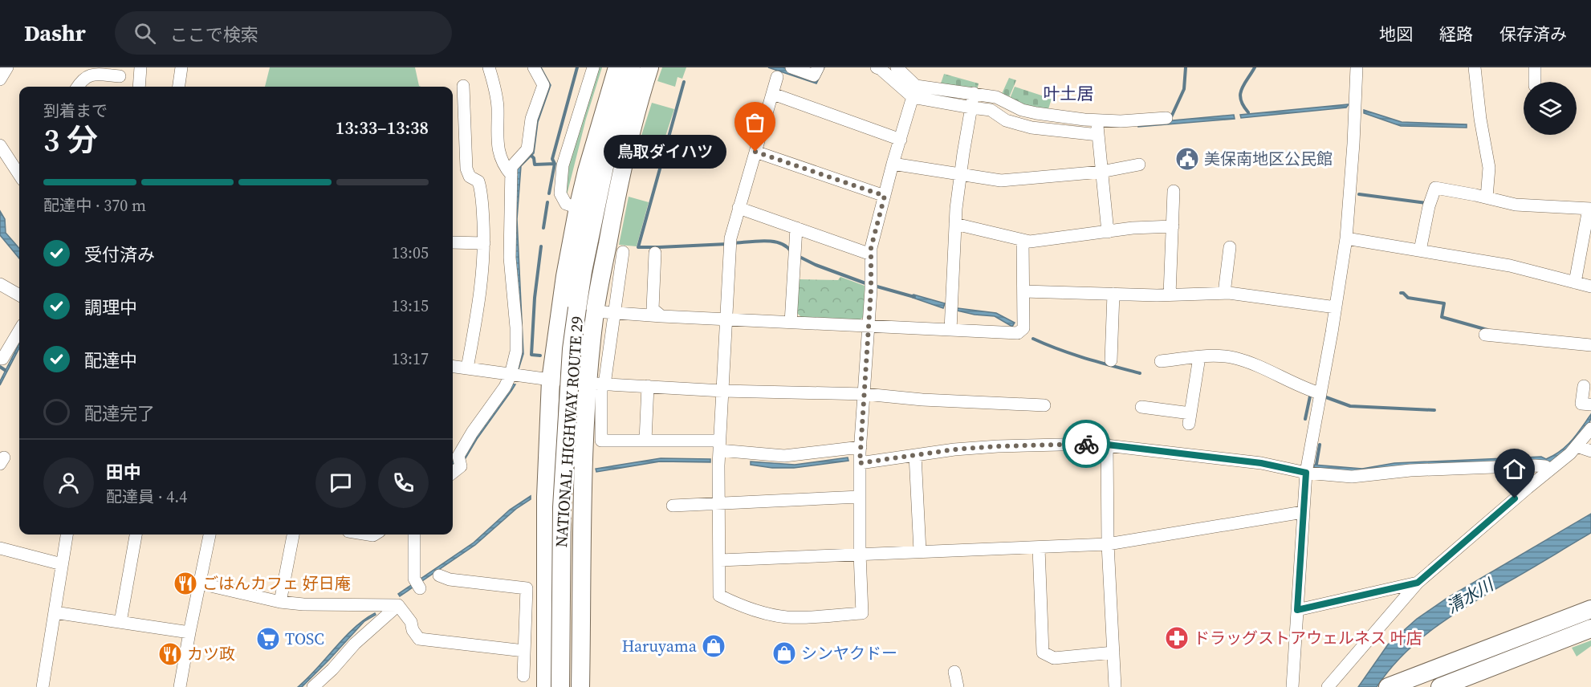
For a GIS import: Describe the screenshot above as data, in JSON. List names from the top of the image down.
{
  "streets": {
    "highway": ["NATIONAL HIGHWAY ROUTE 29"]
  },
  "districts": ["叶土居"],
  "water": ["清水川"],
  "places": {
    "other": ["鳥取ダイハツ"],
    "public building": ["美保南地区公民館"],
    "restaurant": ["ごはんカフェ 好日庵", "カツ政"],
    "pharmacy": ["ドラッグストアウェルネス 叶店"],
    "supermarket": ["TOSC"],
    "shop": ["Haruyama", "シンヤクドー"]
  },
  "page": {
    "header": "Dashr",
    "search": "ここで検索",
    "nav": ["地図", "経路", "保存済み"],
    "heading": ["3 分", "到着まで", "13:33–13:38"],
    "panel": ["田中", "配達員 · 4.4"],
    "bubble": "鳥取ダイハツ",
    "bar": "配達中 · 370 m",
    "list": [
      ["受付済み", "13:05"],
      ["調理中", "13:15"],
      ["配達中", "13:17"],
      "配達完了"
    ]
  }
}
